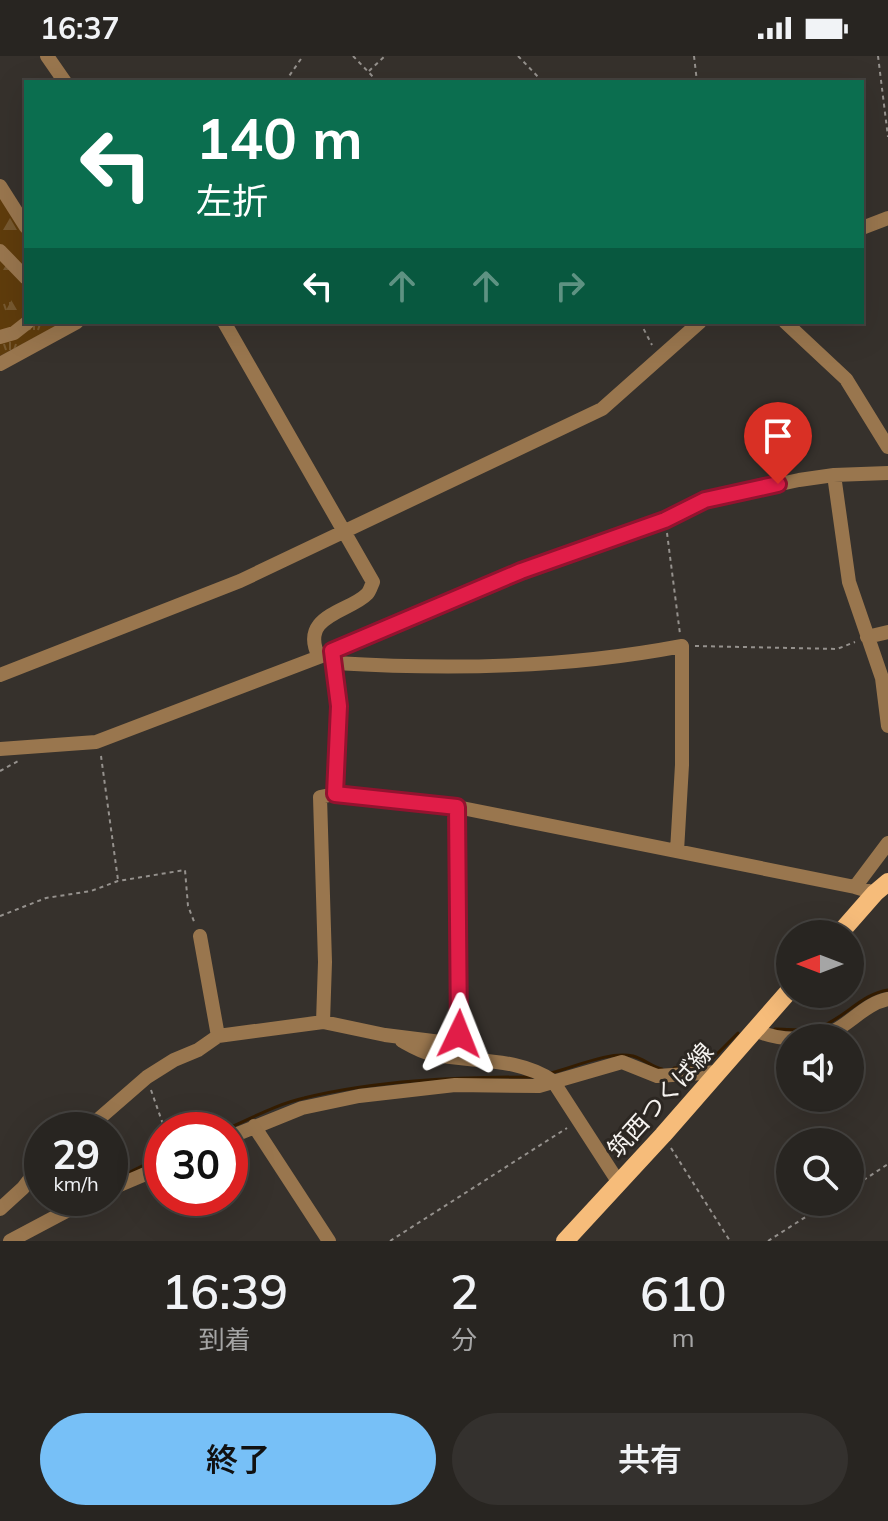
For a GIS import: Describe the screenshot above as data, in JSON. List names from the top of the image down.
{
  "streets": {
    "main road": ["筑西つくば線"]
  },
  "north": "left",
  "page": {
    "status": "16:37",
    "turn": ["140 m", "左折"],
    "speed": "29 km/h",
    "limit": "30",
    "eta": [
      "16:39",
      "到着",
      "2",
      "分",
      "610",
      "m"
    ],
    "buttons": ["終了", "共有"]
  }
}
